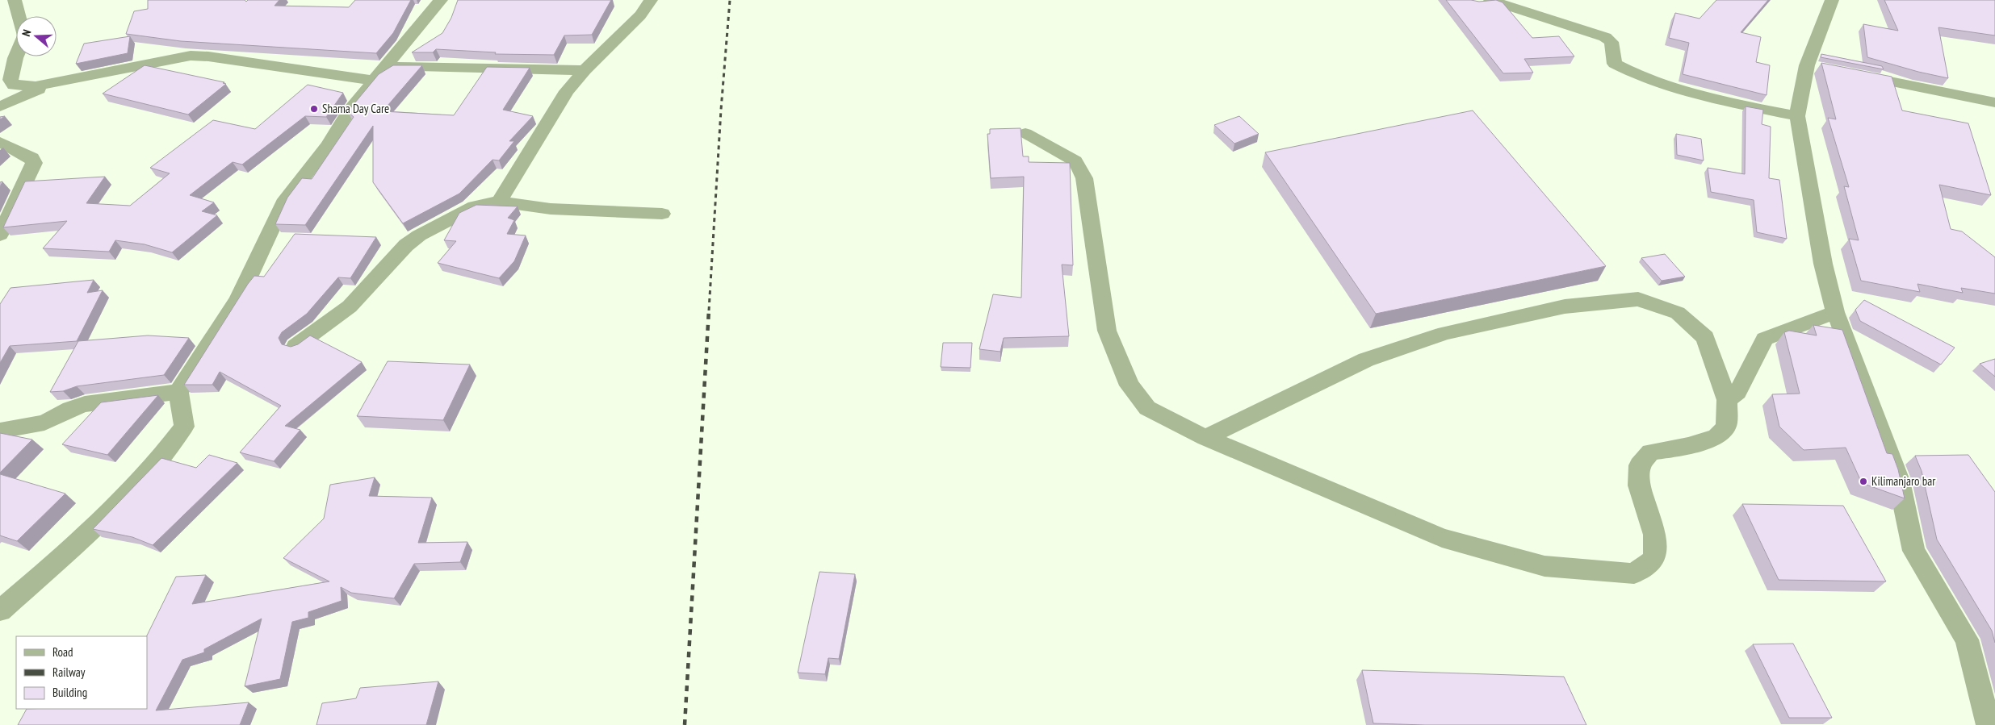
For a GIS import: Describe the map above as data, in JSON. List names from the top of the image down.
{
  "places": ["Shama Day Care", "Kilimanjaro bar"],
  "legend": ["Road", "Railway", "Building"],
  "north": "left"
}
